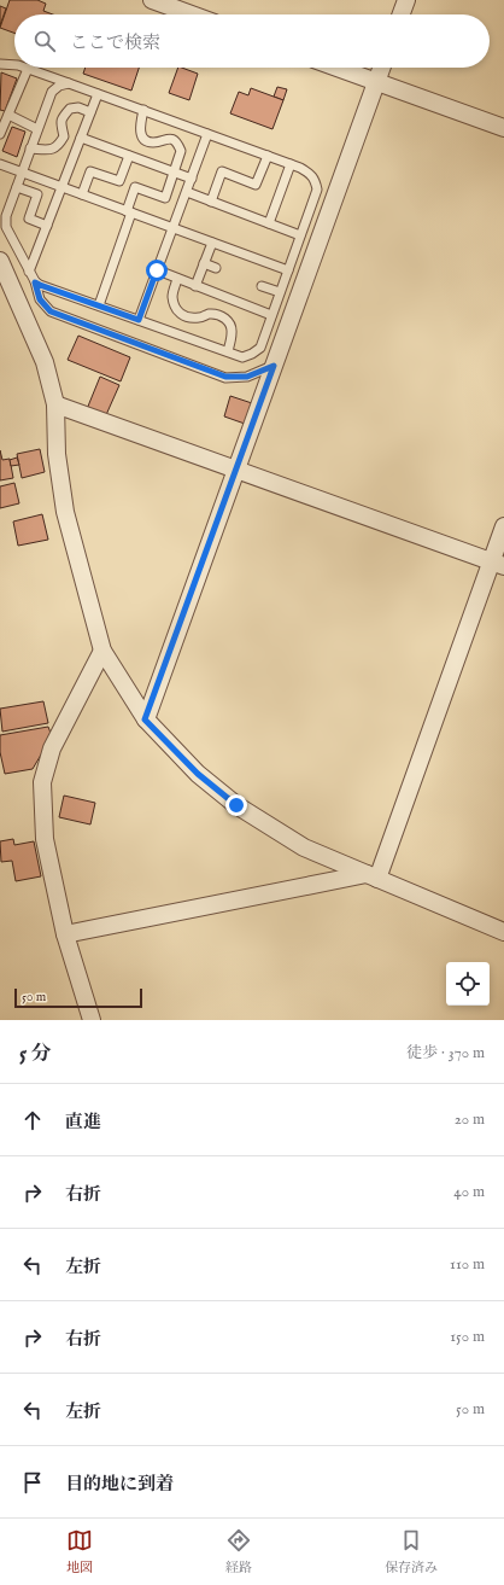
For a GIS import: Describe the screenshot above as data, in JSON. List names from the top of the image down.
{
  "scale_bar": "50 m",
  "page": {
    "search": "ここで検索",
    "scale": "50 m",
    "heading": ["5 分", "徒歩 · 370 m"],
    "list": [
      ["直進", "20 m"],
      ["右折", "40 m"],
      ["左折", "110 m"],
      ["右折", "150 m"],
      ["左折", "50 m"],
      "目的地に到着"
    ],
    "nav": ["地図", "経路", "保存済み"]
  }
}
